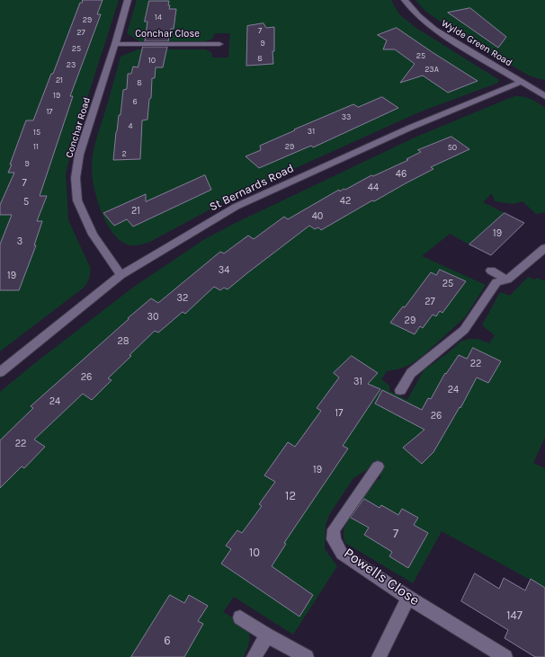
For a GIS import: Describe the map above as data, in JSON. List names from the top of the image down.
{
  "streets": {
    "street": [
      "Conchar Close",
      "Wylde Green Road",
      "Conchar Road",
      "St Bernards Road",
      "Powells Close"
    ]
  },
  "crossings": [
    ["Conchar Close", "Conchar Road"],
    ["Wylde Green Road", "St Bernards Road"],
    ["Conchar Road", "St Bernards Road"]
  ],
  "house_numbers": [
    "14",
    "29",
    "7",
    "27",
    "9",
    "25",
    "25",
    "8",
    "10",
    "23",
    "23A",
    "21",
    "8",
    "19",
    "6",
    "17",
    "33",
    "4",
    "31",
    "15",
    "11",
    "29",
    "50",
    "2",
    "9",
    "46",
    "7",
    "44",
    "42",
    "5",
    "21",
    "40",
    "19",
    "3",
    "34",
    "19",
    "25",
    "32",
    "27",
    "30",
    "29",
    "28",
    "22",
    "26",
    "31",
    "24",
    "24",
    "17",
    "26",
    "22",
    "19",
    "12",
    "7",
    "10",
    "147",
    "6"
  ]
}
